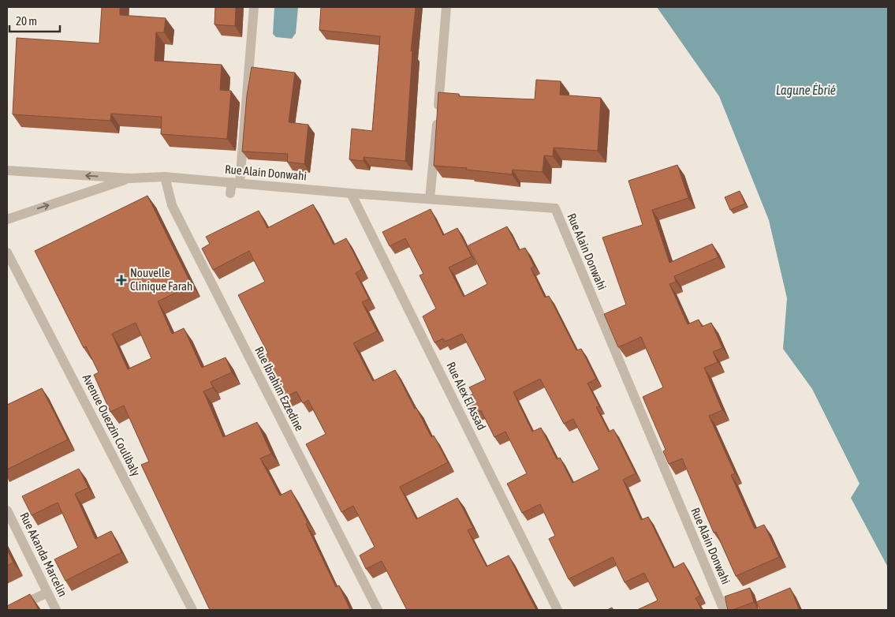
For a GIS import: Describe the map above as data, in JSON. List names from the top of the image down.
{
  "streets": {
    "street": [
      "Rue Alain Donwahi",
      "Rue Ibrahim Ezzedine",
      "Rue Alex El Assad",
      "Avenue Ouezzin Coulibaly",
      "Rue Akanda Marcelin"
    ]
  },
  "crossings": [
    ["Rue Alain Donwahi", "Rue Ibrahim Ezzedine"],
    ["Rue Alain Donwahi", "Rue Alex El Assad"]
  ],
  "water": ["Lagune Ébrié"],
  "places": {
    "health": ["Nouvelle Clinique Farah"]
  },
  "scale_bar": "20 m"
}
